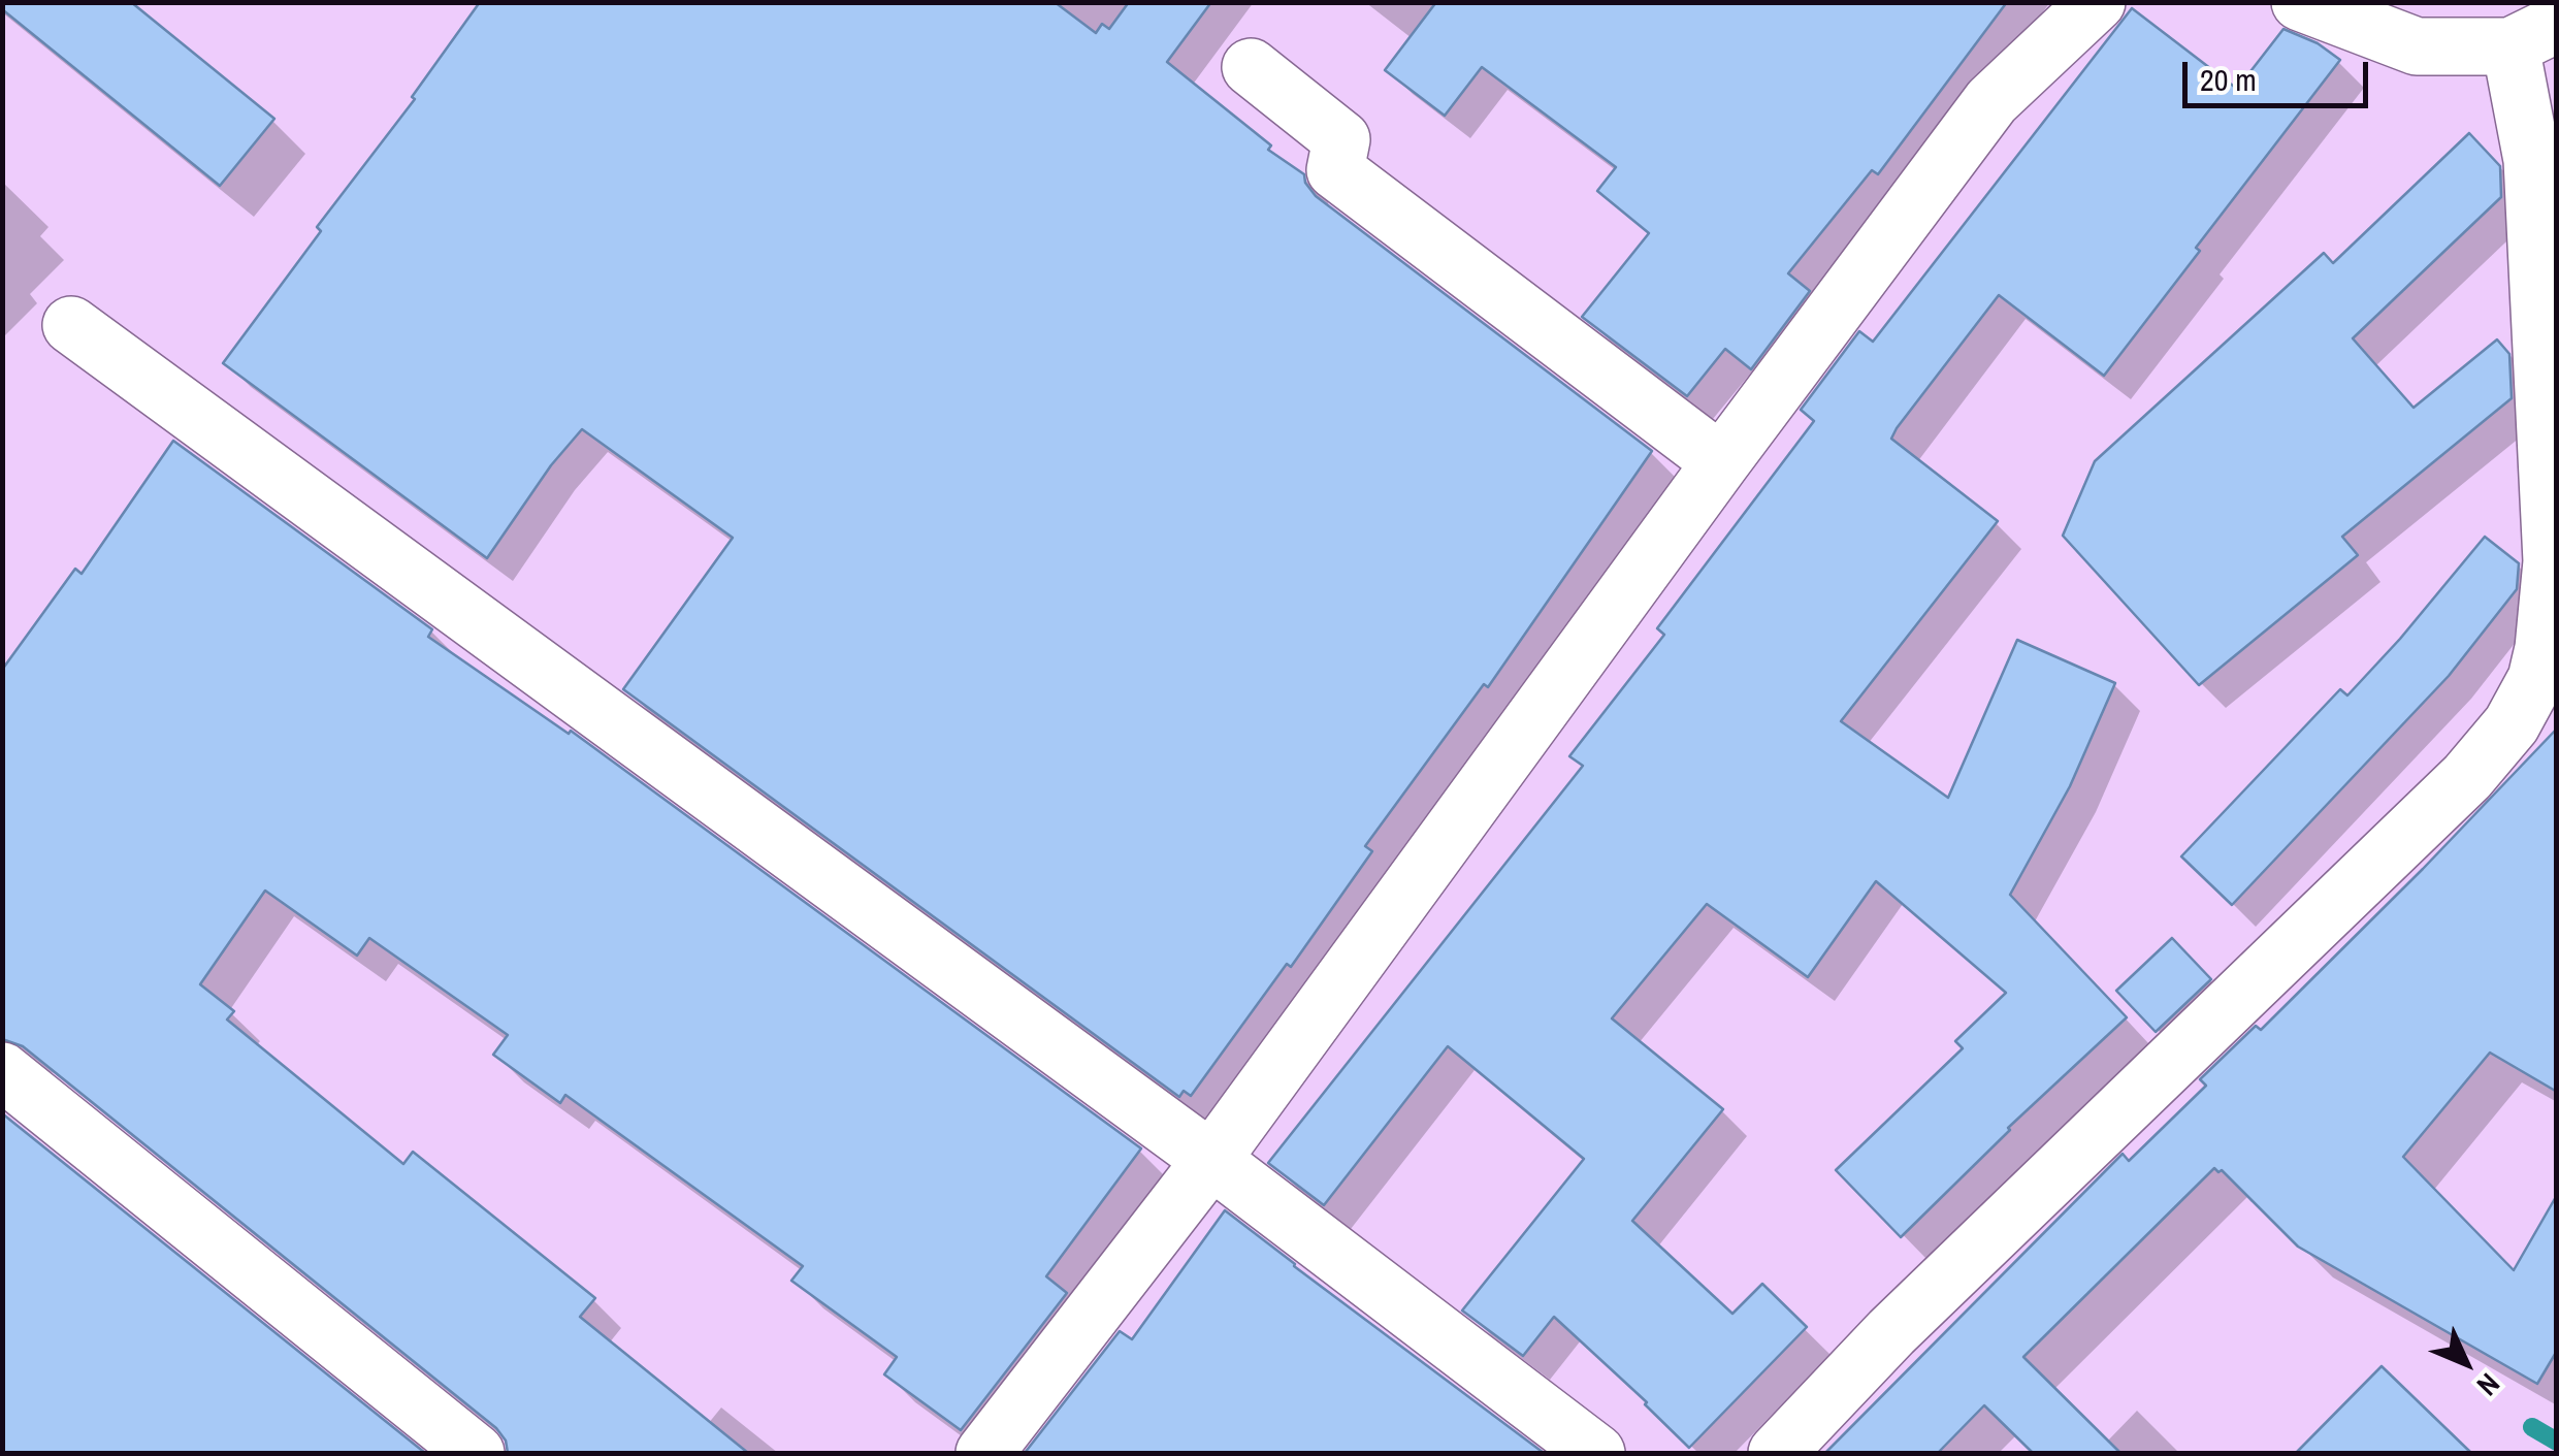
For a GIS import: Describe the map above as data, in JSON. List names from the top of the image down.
{
  "scale_bar": "20 m",
  "north": "bottom right"
}
